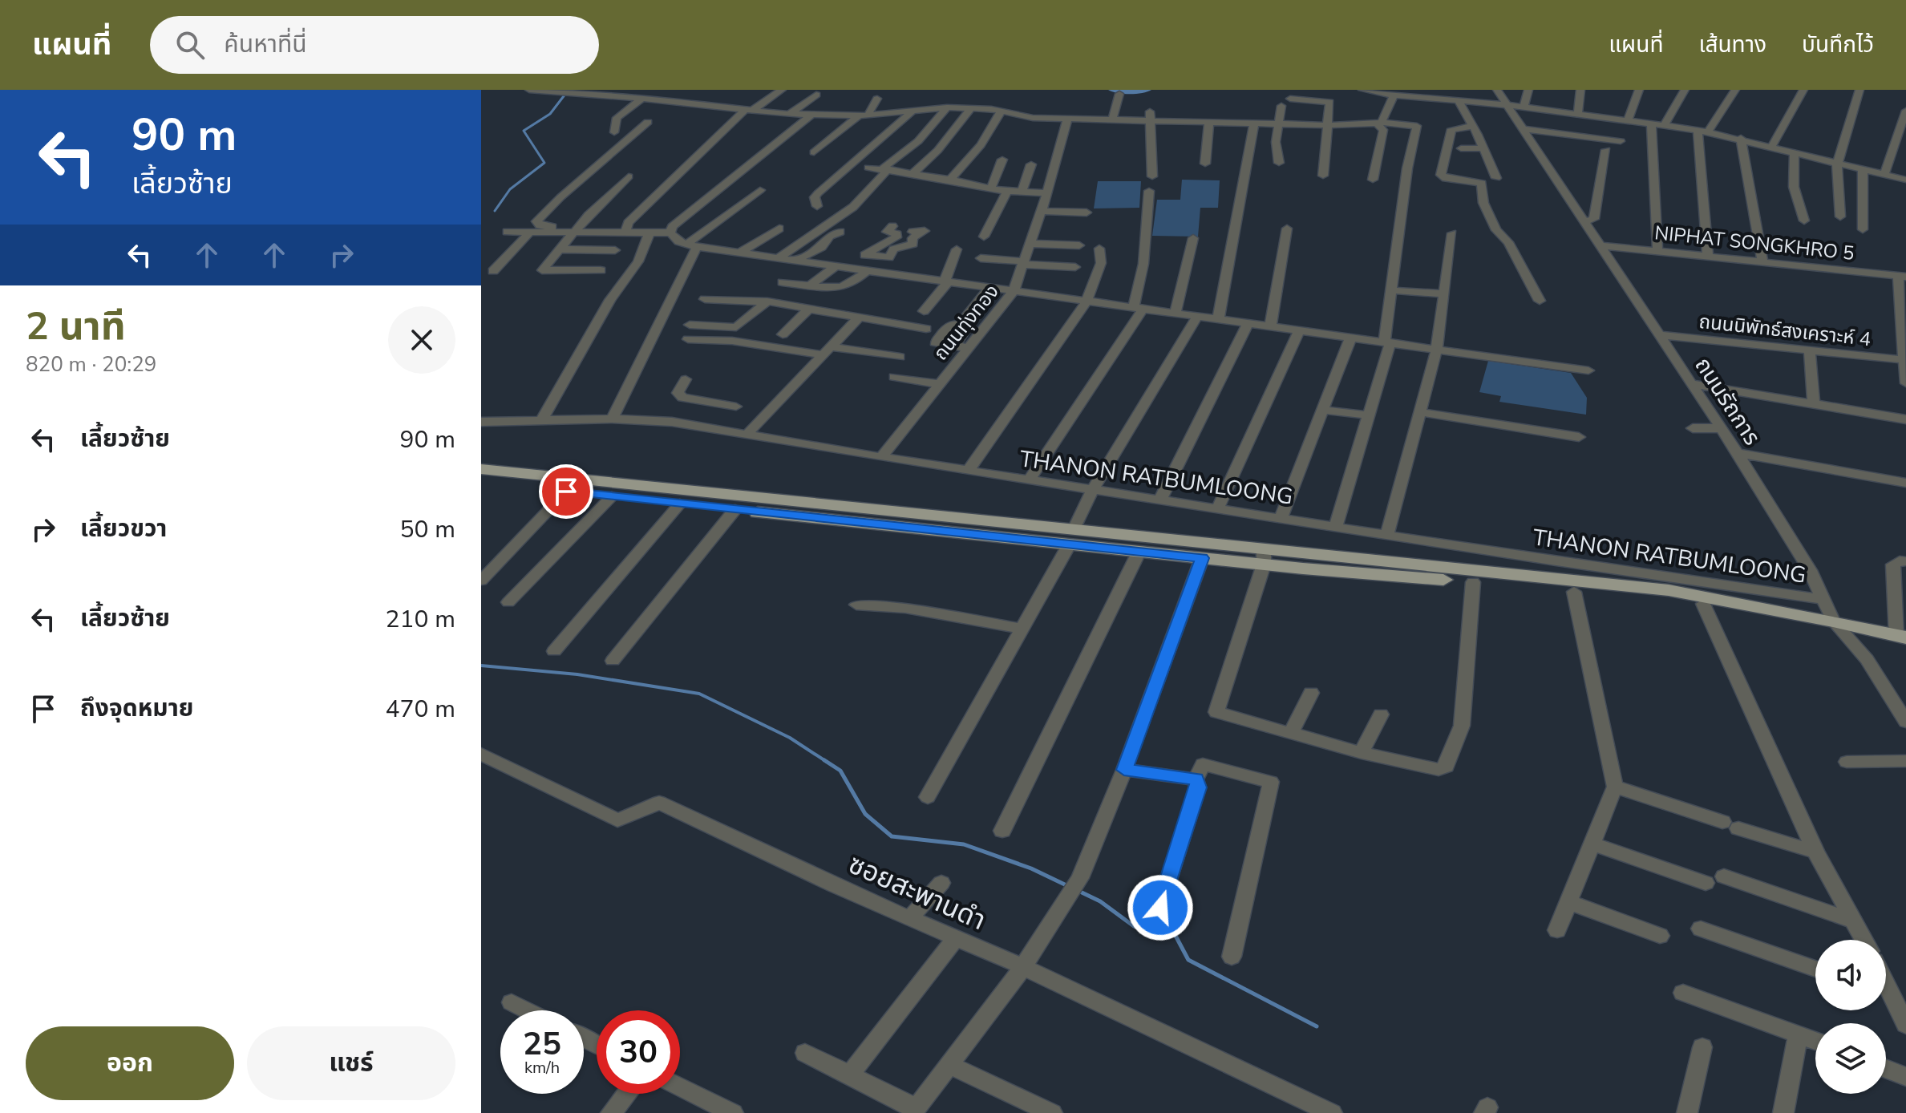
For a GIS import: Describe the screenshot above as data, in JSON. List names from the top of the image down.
{
  "streets": {
    "street": [
      "NIPHAT SONGKHRO 5",
      "ถนนทุ่งทอง",
      "ถนนนิพัทธ์สงเคราะห์ 4",
      "ถนนรัถการ",
      "THANON RATBUMLOONG",
      "ซอยสะพานดำ"
    ]
  },
  "crossings": [
    ["NIPHAT SONGKHRO 5", "ถนนรัถการ"],
    ["ถนนทุ่งทอง", "THANON RATBUMLOONG"],
    ["ถนนนิพัทธ์สงเคราะห์ 4", "ถนนรัถการ"],
    ["ถนนรัถการ", "THANON RATBUMLOONG"]
  ],
  "page": {
    "header": "แผนที่",
    "search": "ค้นหาที่นี่",
    "nav": ["แผนที่", "เส้นทาง", "บันทึกไว้"],
    "turn": ["90 m", "เลี้ยวซ้าย"],
    "heading": ["2 นาที", "820 m · 20:29"],
    "list": [
      {
        "name": "เลี้ยวซ้าย",
        "value": "90 m"
      },
      {
        "name": "เลี้ยวขวา",
        "value": "50 m"
      },
      {
        "name": "เลี้ยวซ้าย",
        "value": "210 m"
      },
      {
        "name": "ถึงจุดหมาย",
        "value": "470 m"
      }
    ],
    "speed": "25 km/h",
    "limit": "30",
    "buttons": ["ออก", "แชร์"]
  }
}
